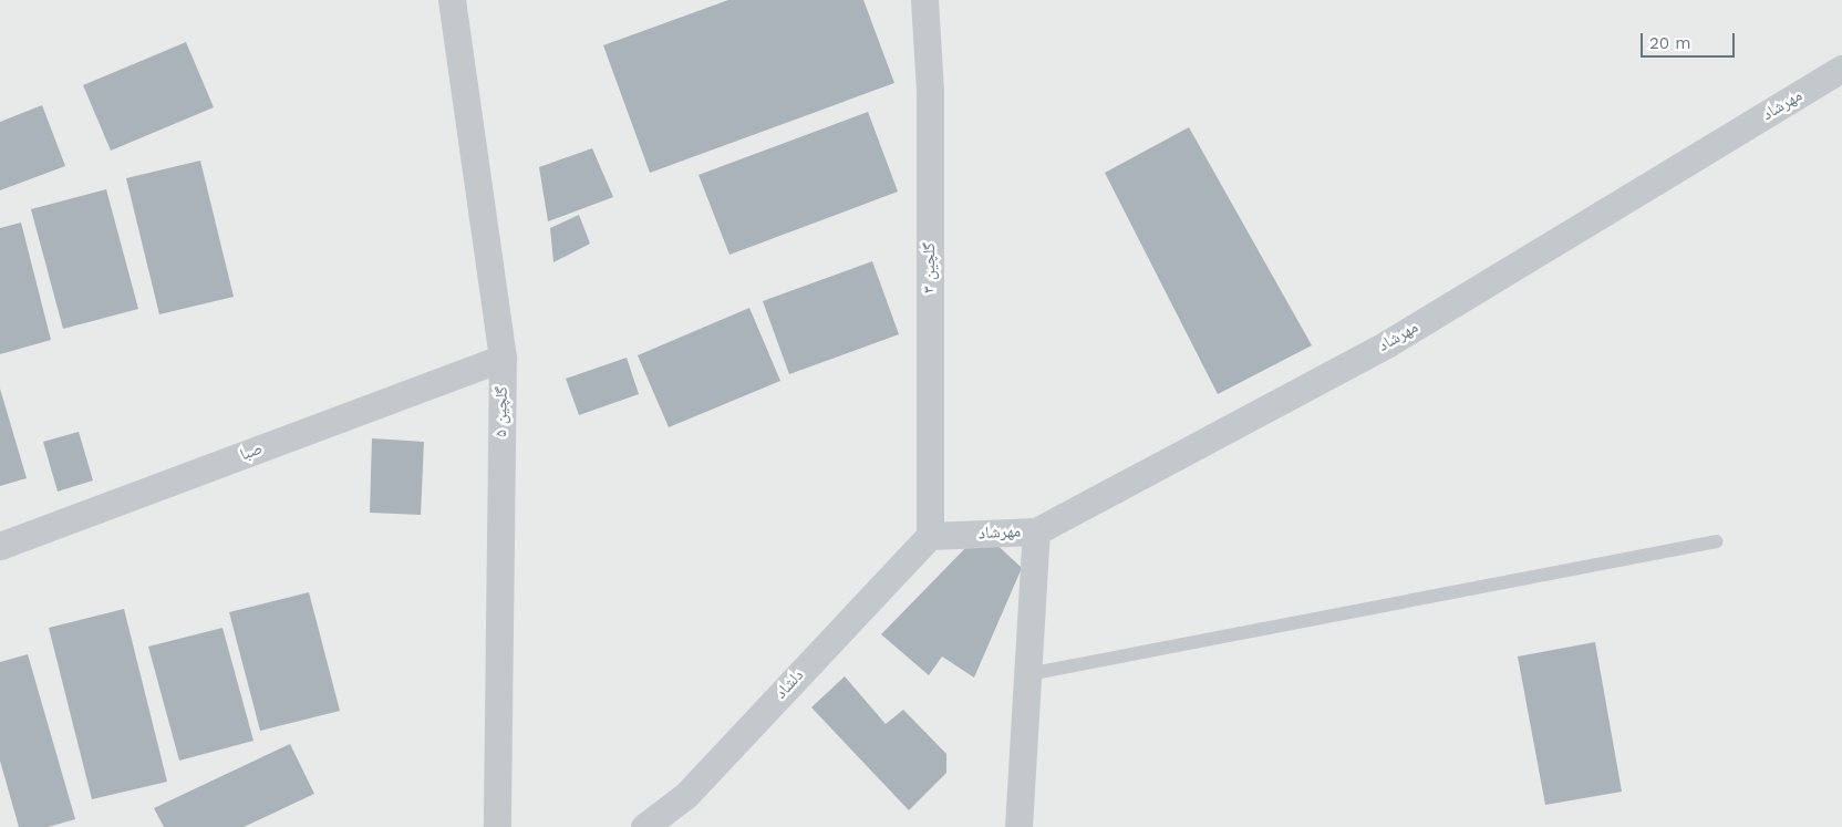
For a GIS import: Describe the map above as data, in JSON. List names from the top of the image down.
{
  "streets": {
    "street": [
      "مهرشاد",
      "گلچین ۳",
      "گلچین ۵",
      "صبا",
      "دلشاد"
    ]
  },
  "crossings": [
    ["مهرشاد", "گلچین ۳"],
    ["مهرشاد", "دلشاد"],
    ["گلچین ۳", "دلشاد"],
    ["گلچین ۵", "صبا"]
  ],
  "scale_bar": "20 m"
}
